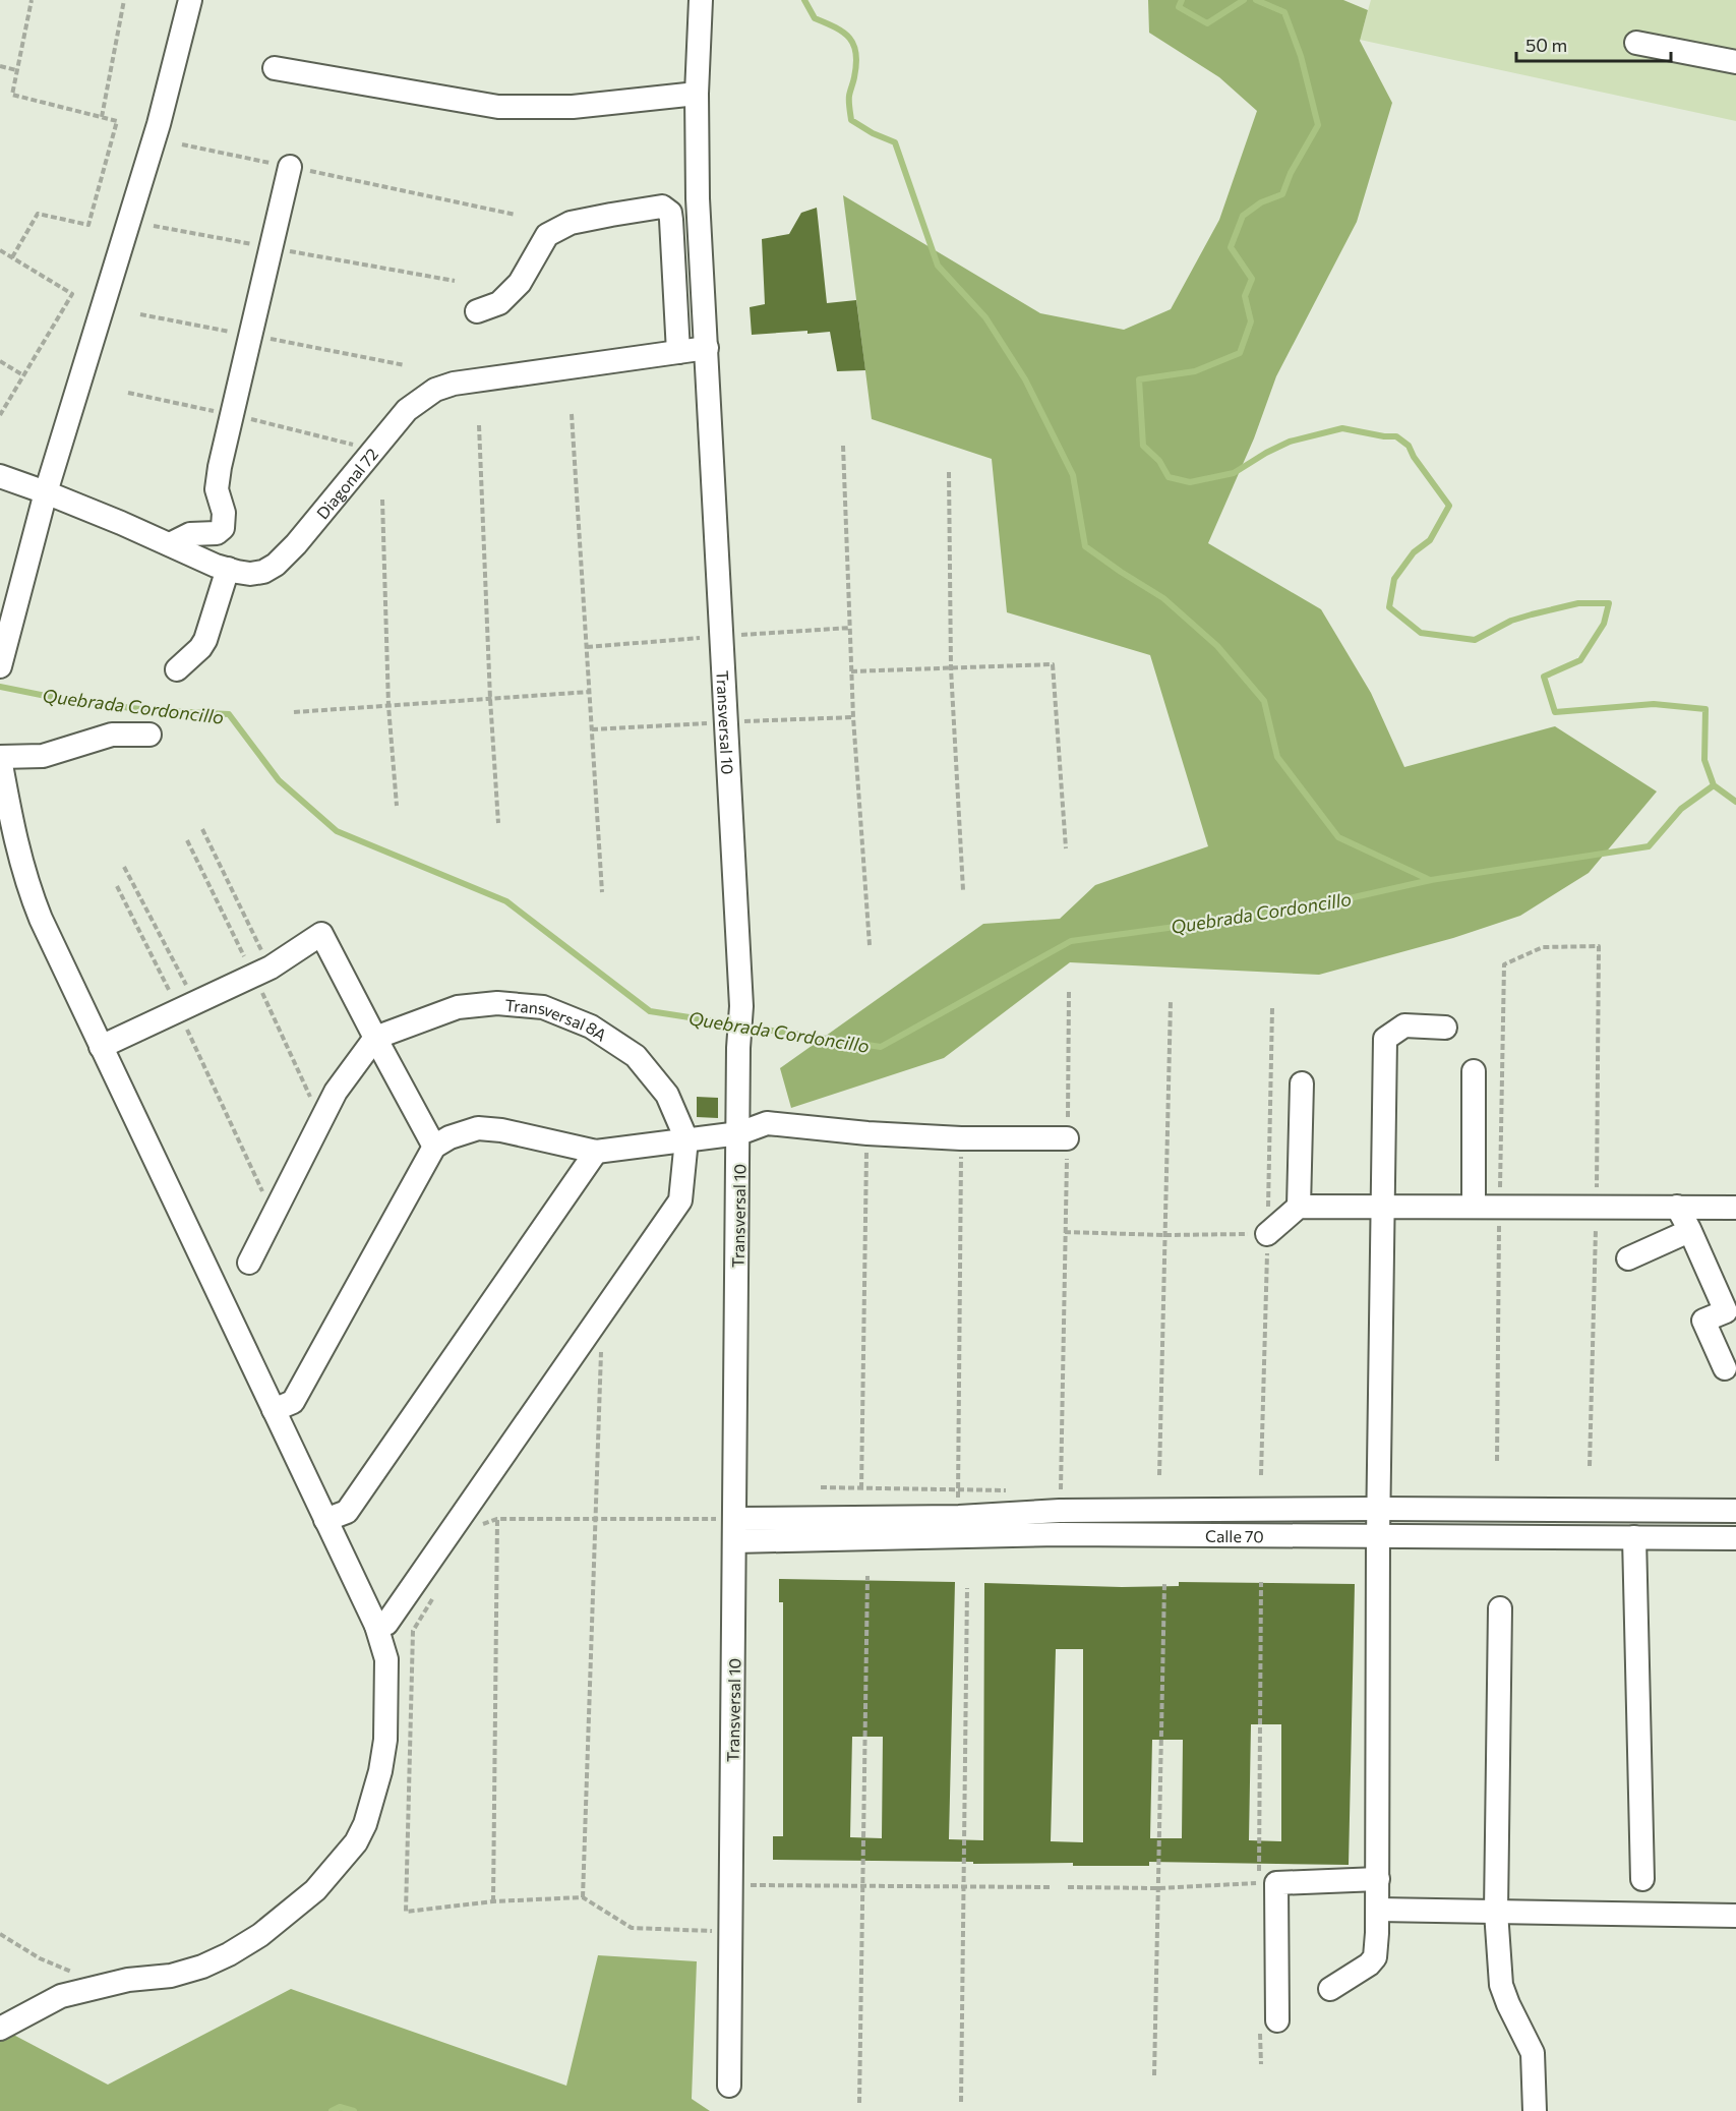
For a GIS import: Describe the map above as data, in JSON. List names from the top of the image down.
{
  "streets": {
    "street": [
      "Diagonal 72",
      "Transversal 10",
      "Transversal 8A",
      "Calle 70"
    ]
  },
  "crossings": [
    ["Diagonal 72", "Transversal 10"],
    ["Transversal 10", "Calle 70"]
  ],
  "water": ["Quebrada Cordoncillo"],
  "scale_bar": "50 m"
}
